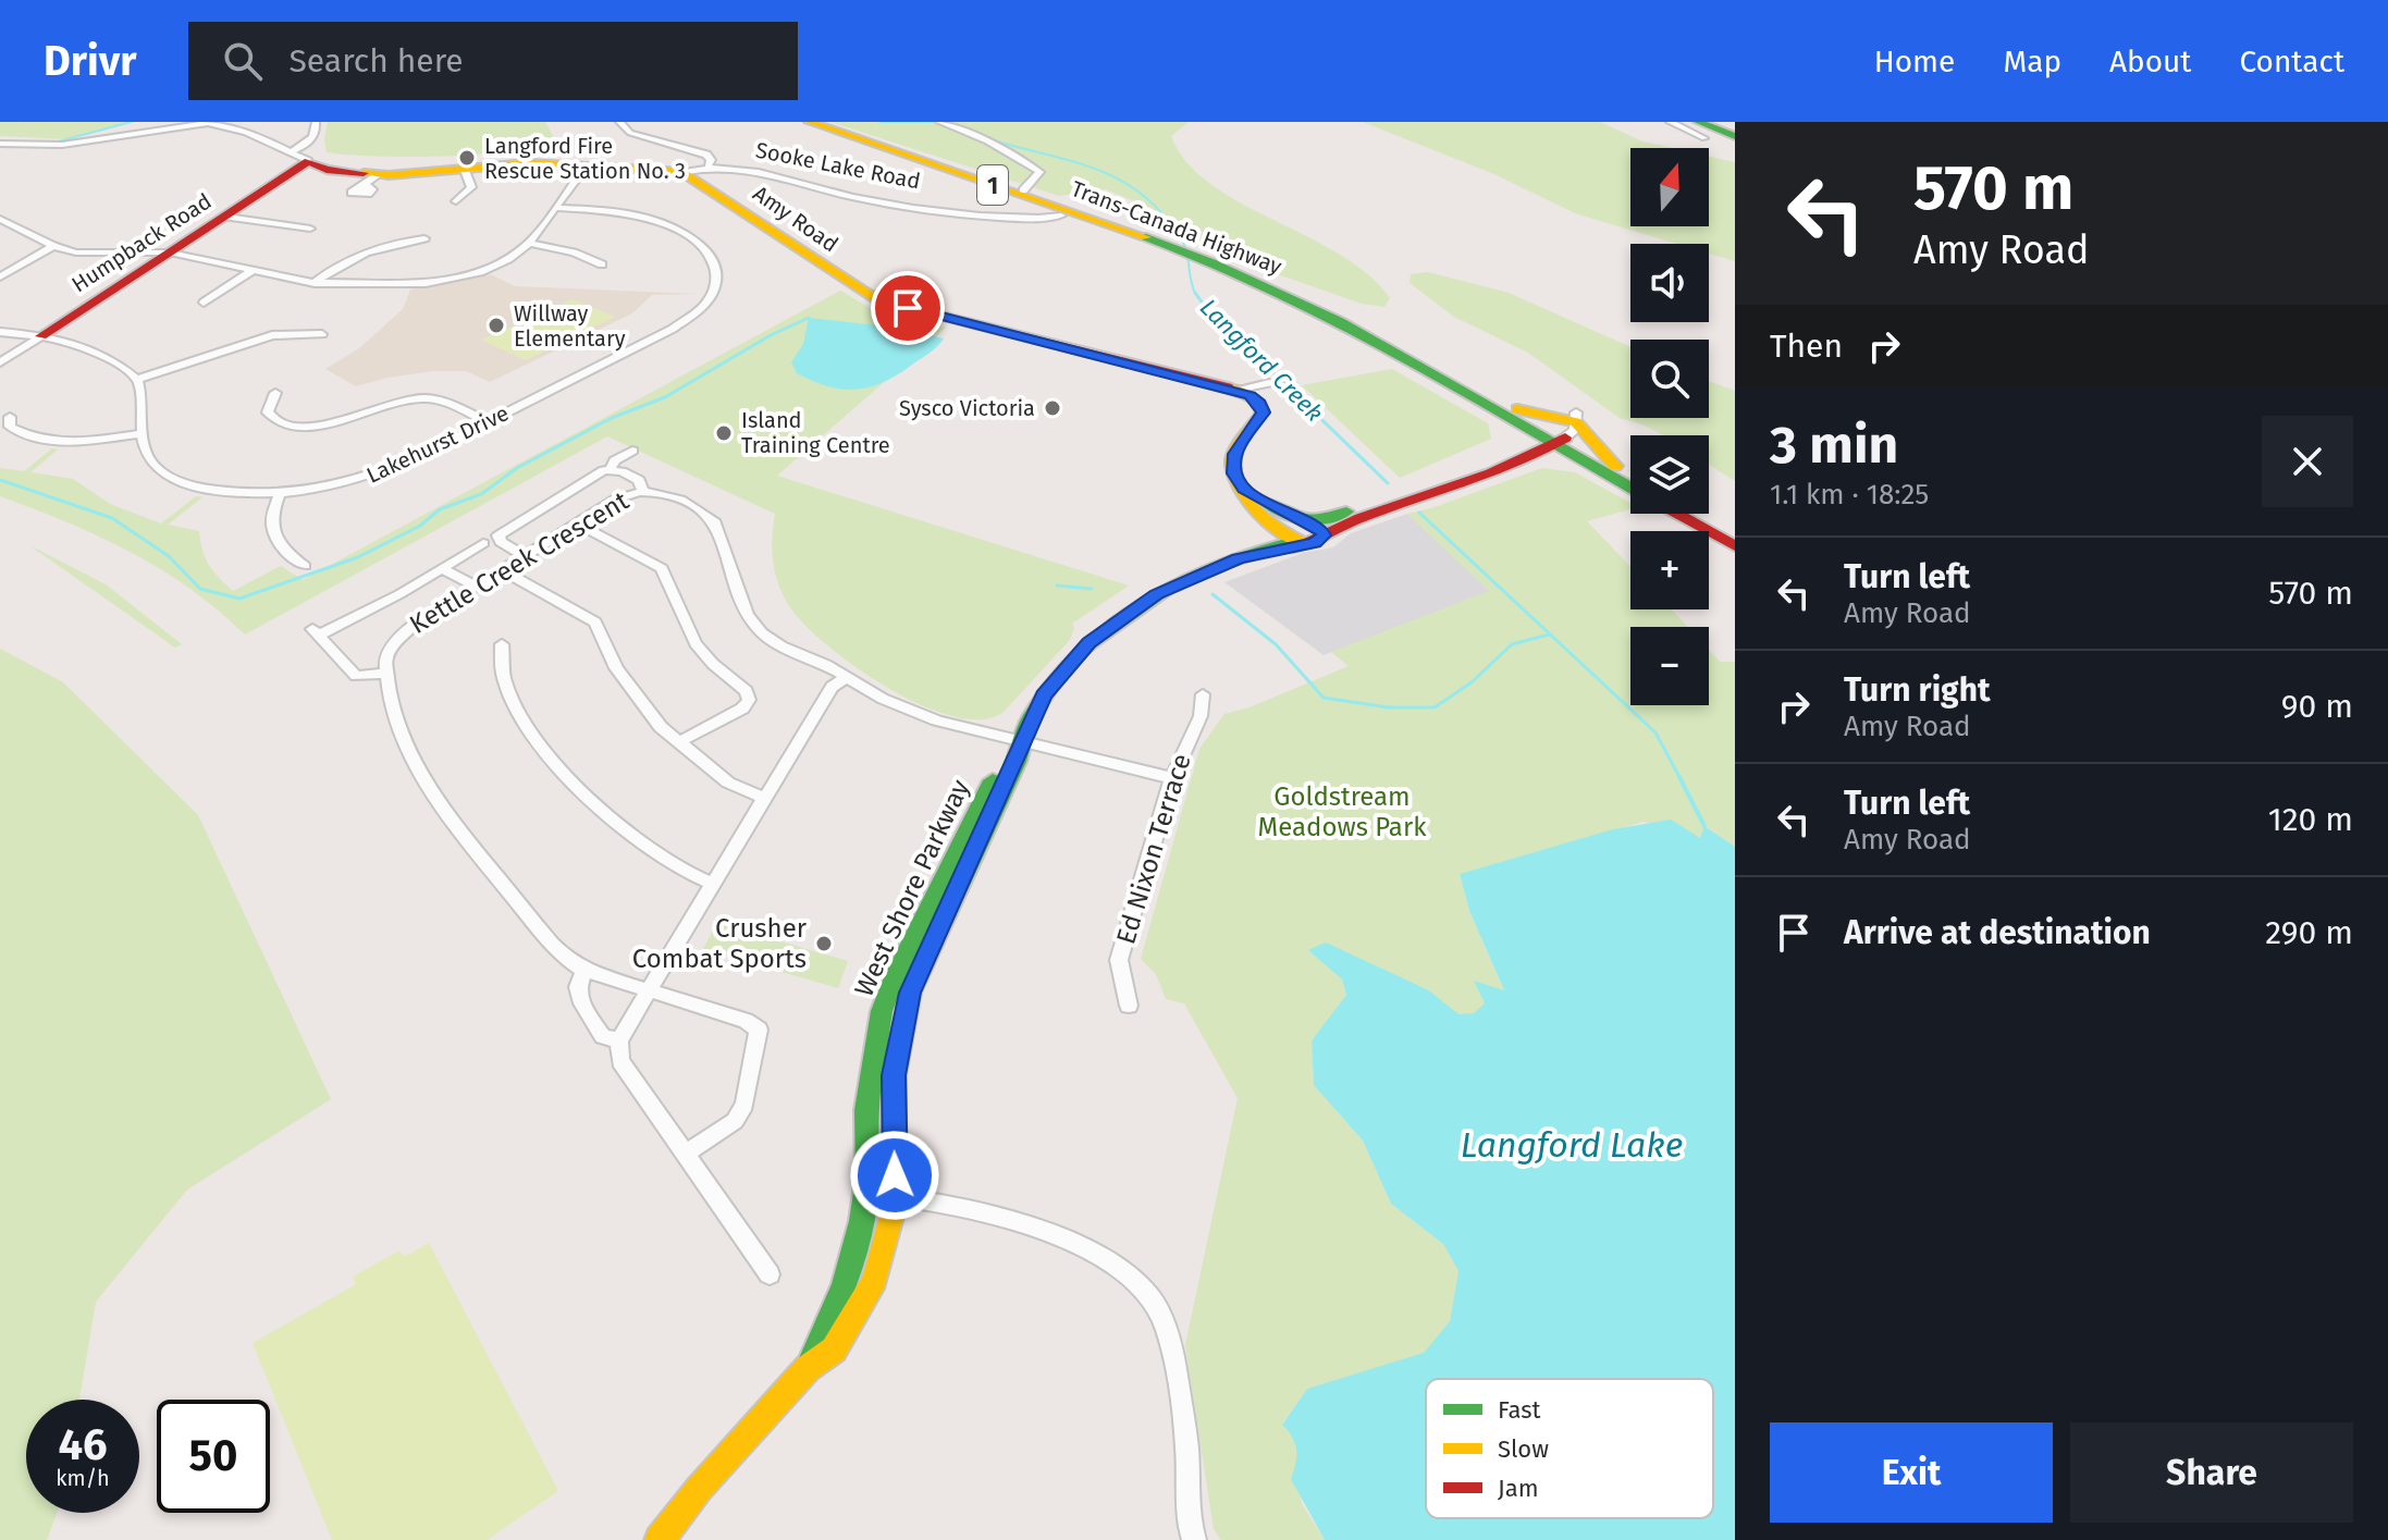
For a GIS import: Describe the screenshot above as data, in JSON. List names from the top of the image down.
{
  "streets": {
    "main road": [
      "1",
      "Amy Road",
      "Trans-Canada Highway",
      "Humpback Road",
      "West Shore Parkway"
    ],
    "street": [
      "Sooke Lake Road",
      "Lakehurst Drive",
      "Kettle Creek Crescent",
      "Ed Nixon Terrace"
    ]
  },
  "crossings": [
    ["Trans-Canada Highway", "West Shore Parkway"]
  ],
  "water": ["Langford Creek", "Langford Lake"],
  "parks": ["Goldstream Meadows Park"],
  "places": [
    "Langford Fire Rescue Station No. 3",
    "Willway Elementary",
    "Sysco Victoria",
    "Island Training Centre",
    "Crusher Combat Sports"
  ],
  "legend": ["Fast", "Slow", "Jam"],
  "north": "top",
  "page": {
    "header": "Drivr",
    "search": "Search here",
    "nav": [
      "Home",
      "Map",
      "About",
      "Contact"
    ],
    "turn": ["570 m", "Amy Road"],
    "map_buttons": ["+", "−"],
    "then": "Then",
    "heading": ["3 min", "1.1 km · 18:25"],
    "list": [
      {
        "name": "Turn left",
        "note": "Amy Road",
        "value": "570 m"
      },
      {
        "name": "Turn right",
        "note": "Amy Road",
        "value": "90 m"
      },
      {
        "name": "Turn left",
        "note": "Amy Road",
        "value": "120 m"
      },
      {
        "name": "Arrive at destination",
        "value": "290 m"
      }
    ],
    "speed": "46 km/h",
    "limit": "50",
    "buttons": ["Exit", "Share"]
  }
}
